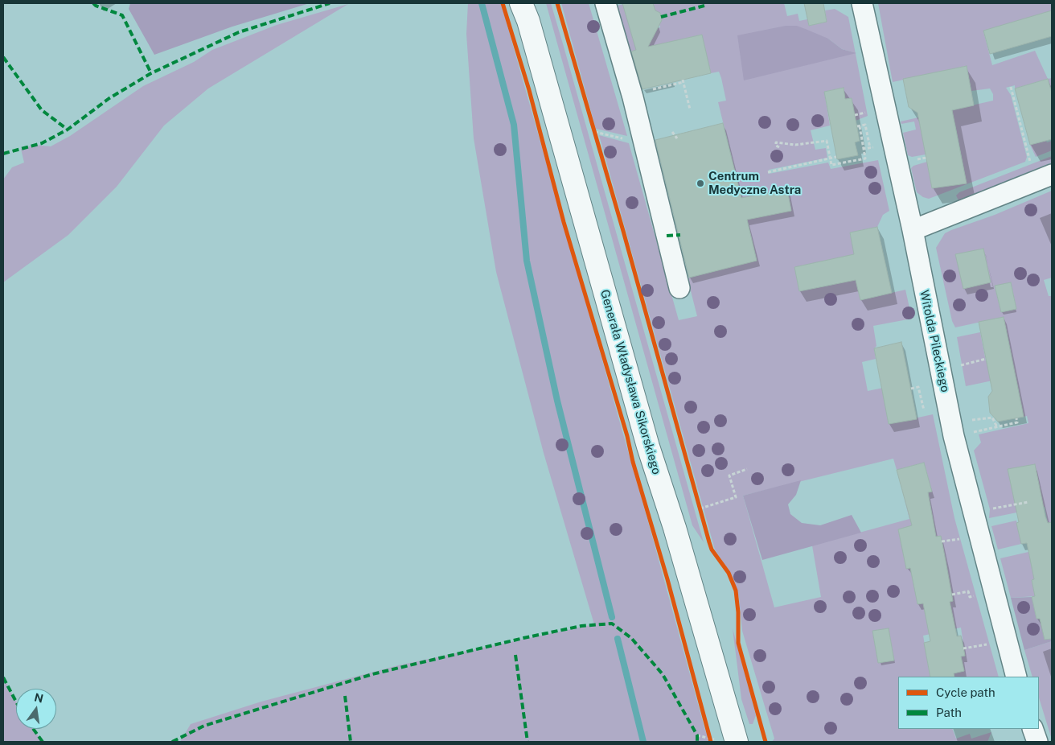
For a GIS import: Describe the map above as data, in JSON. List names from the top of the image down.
{
  "streets": {
    "main road": ["Generała Władysława Sikorskiego"],
    "street": ["Witolda Pileckiego"]
  },
  "places": ["Centrum Medyczne Astra"],
  "legend": ["Cycle path", "Path"],
  "north": "top"
}
